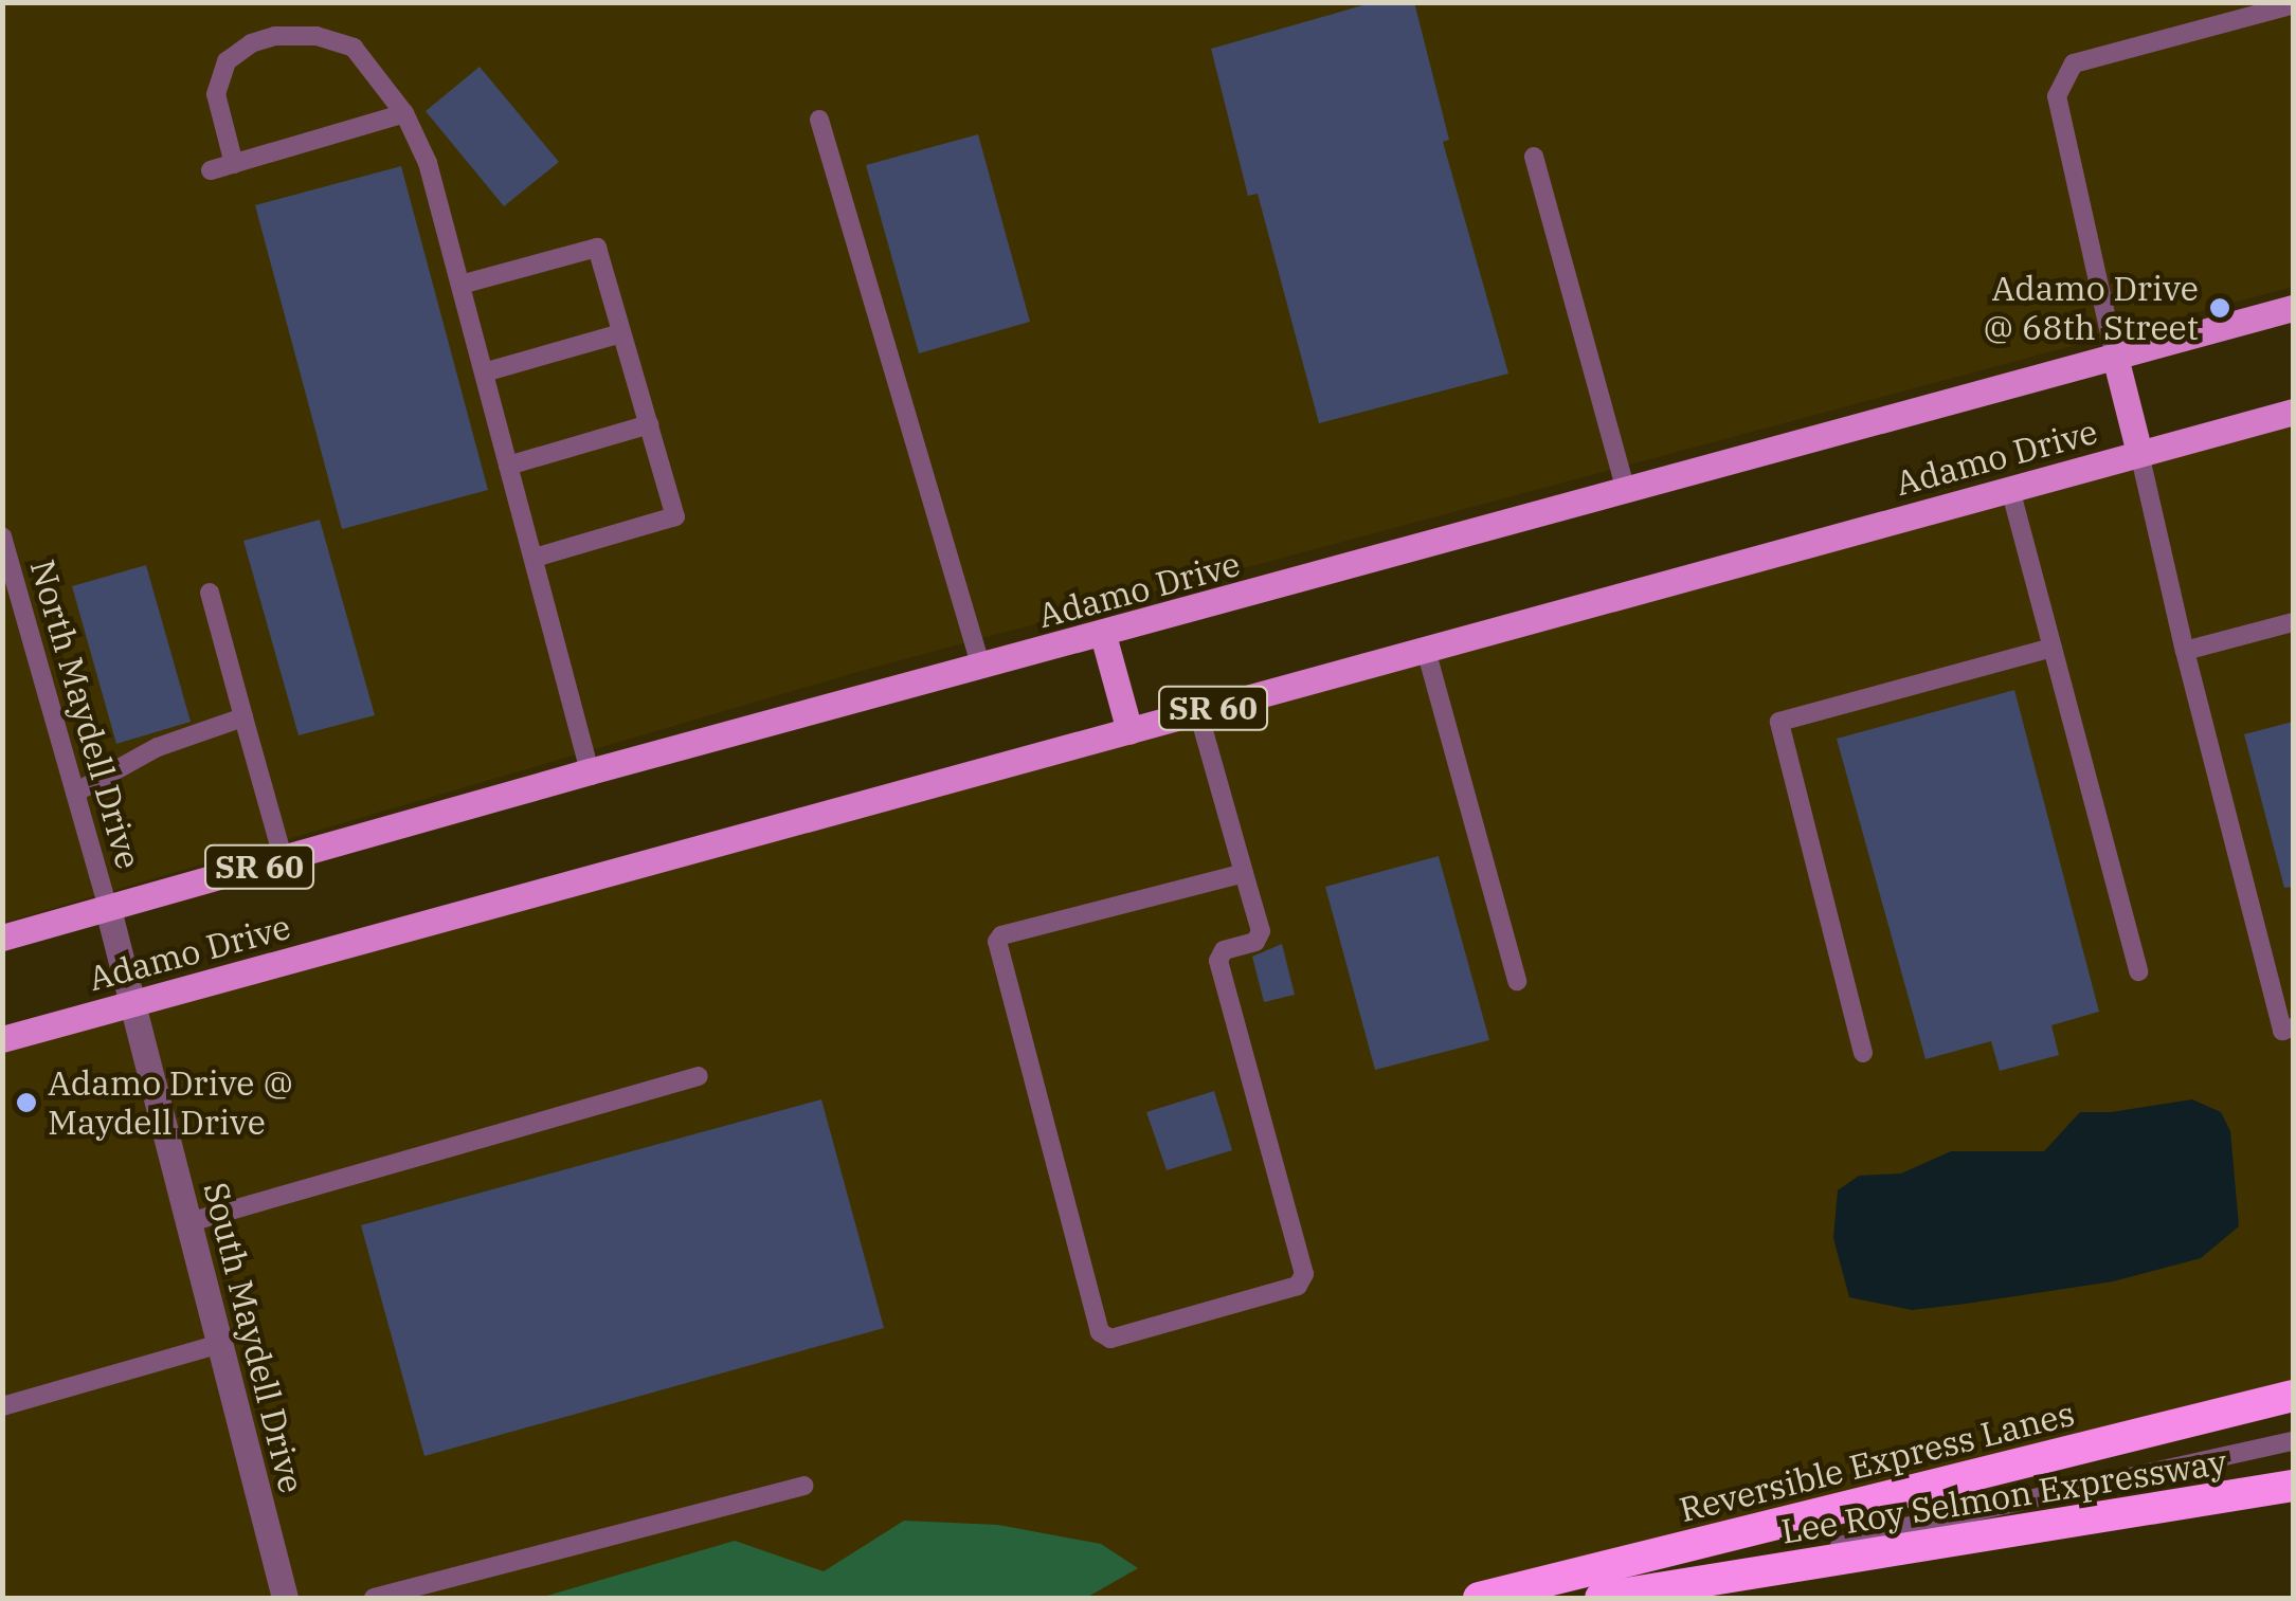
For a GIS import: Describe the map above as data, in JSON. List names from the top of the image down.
{
  "streets": {
    "highway": ["Reversible Express Lanes", "Lee Roy Selmon Expressway"],
    "main road": ["Adamo Drive", "SR 60"],
    "street": ["South Maydell Drive"],
    "lane": ["North Maydell Drive"]
  },
  "crossings": [
    ["Adamo Drive", "North Maydell Drive"],
    ["Adamo Drive", "South Maydell Drive"],
    ["North Maydell Drive", "South Maydell Drive"]
  ],
  "places": ["Adamo Drive @ 68th Street", "Adamo Drive @ Maydell Drive"]
}
